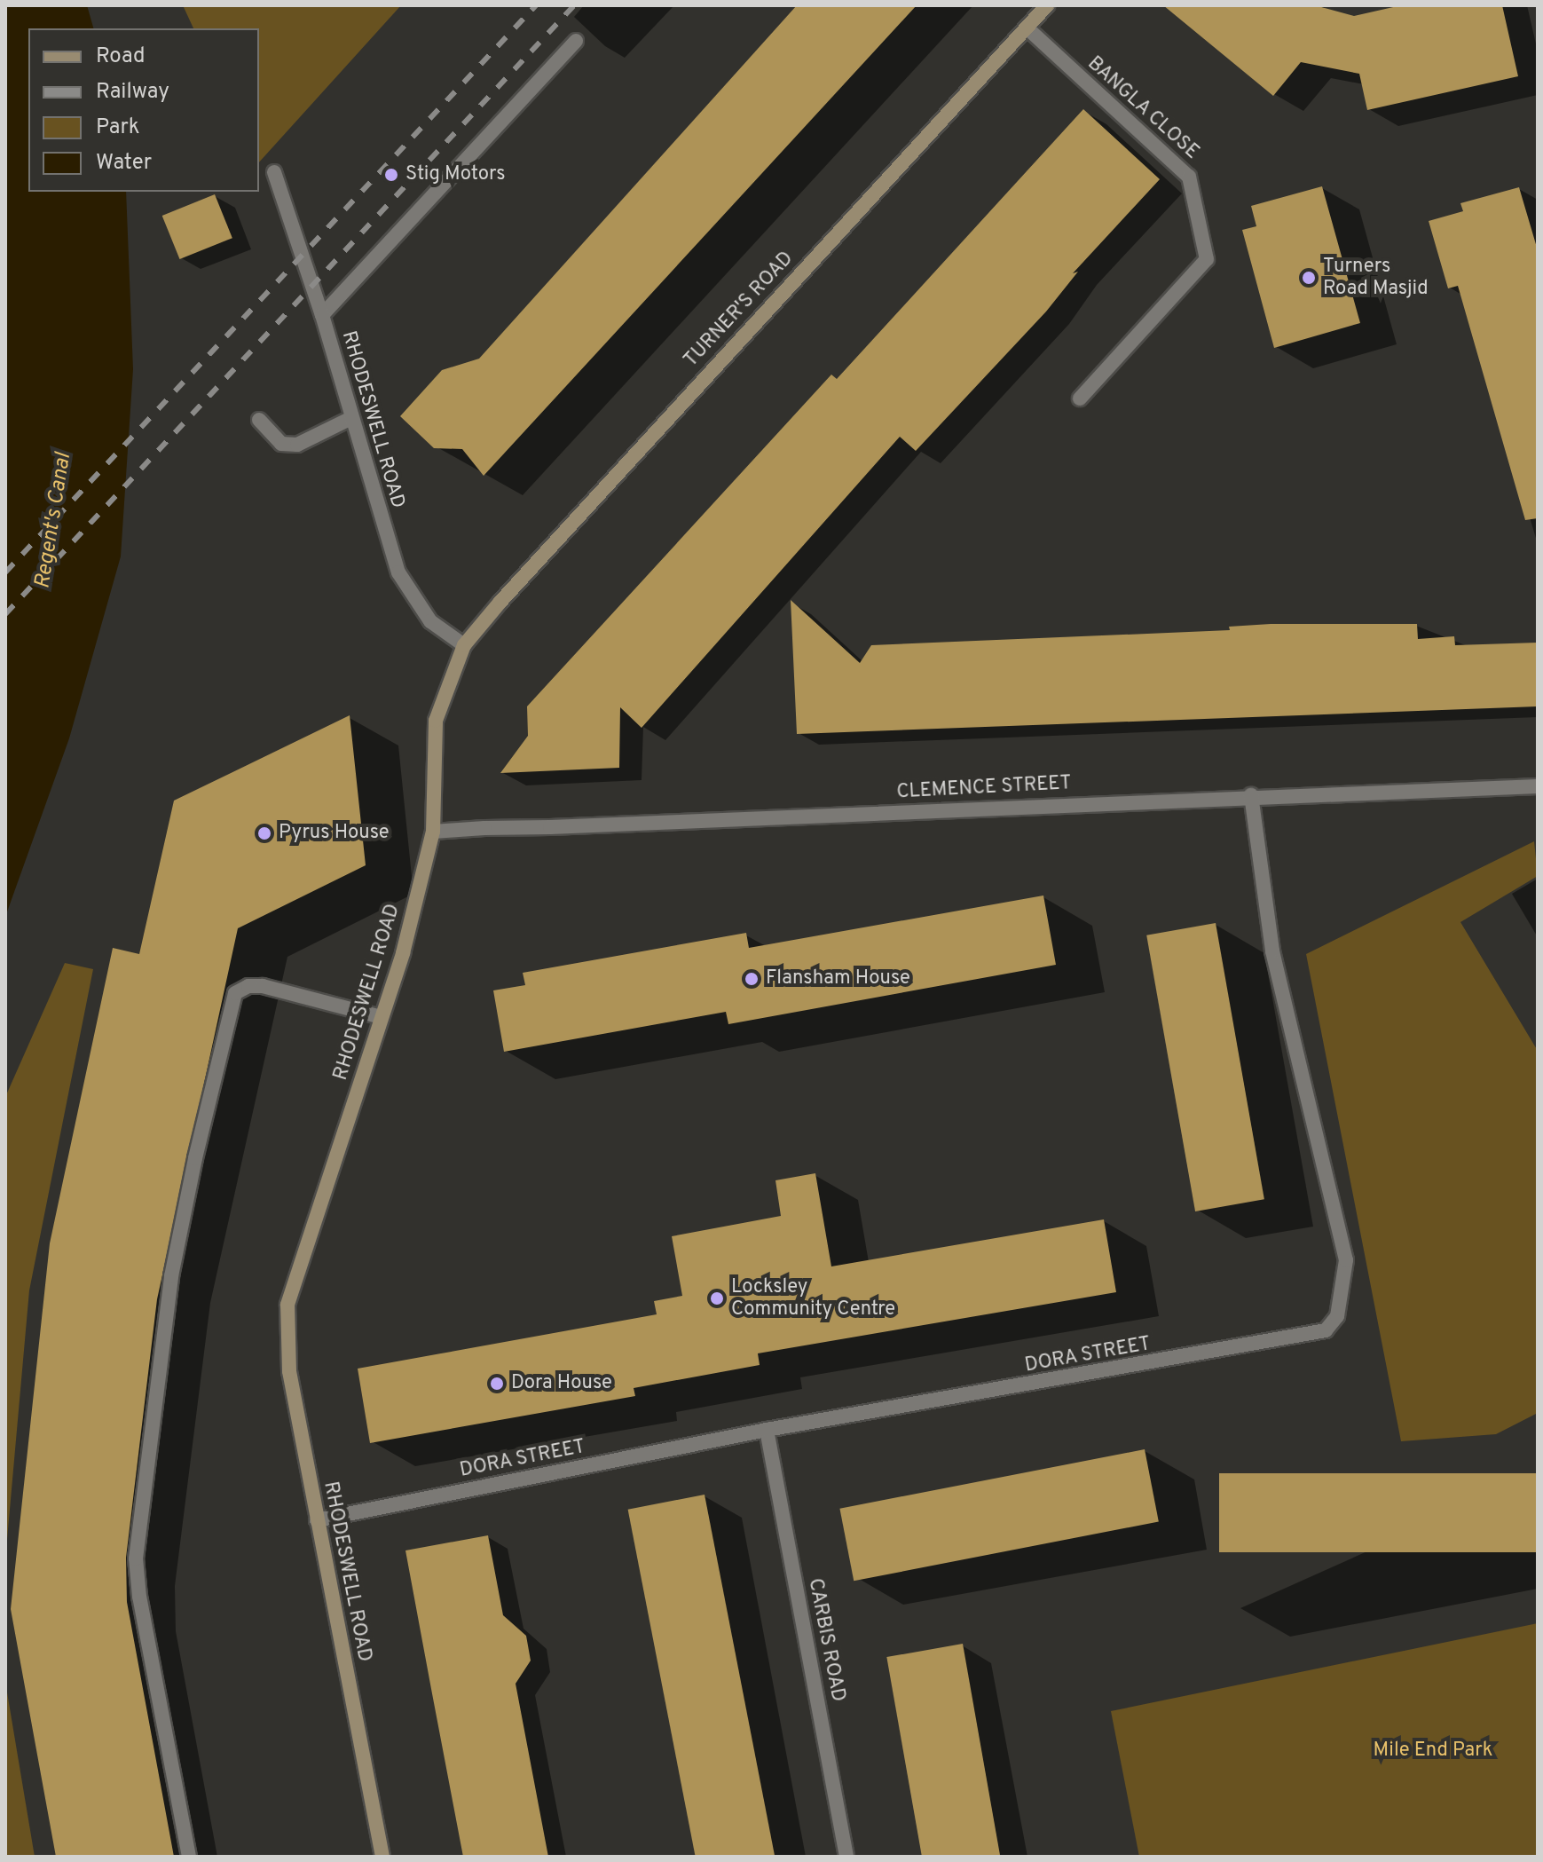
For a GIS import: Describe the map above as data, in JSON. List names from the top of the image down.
{
  "streets": {
    "street": [
      "BANGLA CLOSE",
      "TURNER'S ROAD",
      "RHODESWELL ROAD",
      "CLEMENCE STREET",
      "DORA STREET",
      "CARBIS ROAD"
    ]
  },
  "crossings": [
    ["BANGLA CLOSE", "TURNER'S ROAD"],
    ["TURNER'S ROAD", "RHODESWELL ROAD"],
    ["RHODESWELL ROAD", "CLEMENCE STREET"],
    ["RHODESWELL ROAD", "DORA STREET"],
    ["CLEMENCE STREET", "DORA STREET"],
    ["DORA STREET", "CARBIS ROAD"]
  ],
  "water": ["Regent's Canal"],
  "parks": ["Mile End Park"],
  "places": [
    "Stig Motors",
    "Turners Road Masjid",
    "Pyrus House",
    "Flansham House",
    "Locksley Community Centre",
    "Dora House"
  ],
  "legend": [
    "Road",
    "Railway",
    "Park",
    "Water"
  ]
}
